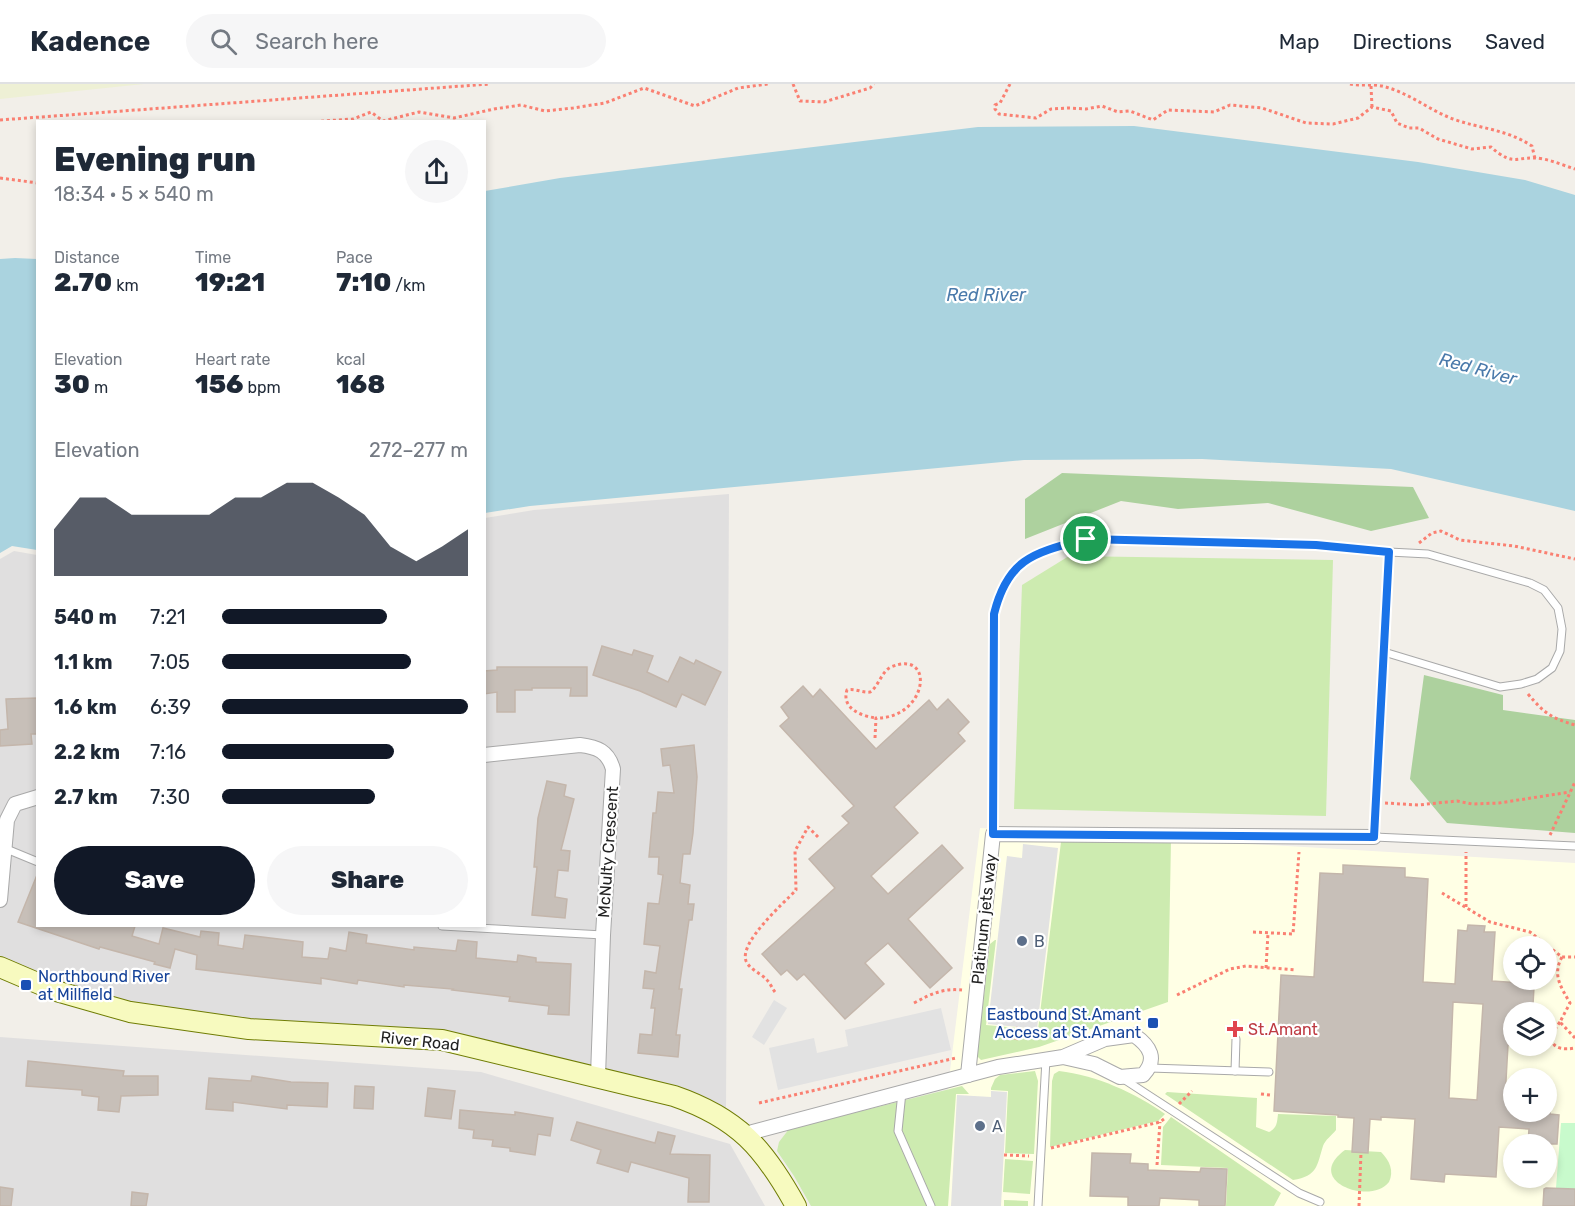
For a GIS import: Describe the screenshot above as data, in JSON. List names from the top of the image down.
{
  "streets": {
    "street": ["McNulty Crescent", "Platinum jets way", "River Road"]
  },
  "crossings": [
    ["McNulty Crescent", "River Road"]
  ],
  "water": ["Red River"],
  "places": {
    "other": ["B", "A"],
    "transit": ["Northbound River at Millfield", "Eastbound St.Amant Access at St.Amant"],
    "health": ["St.Amant"]
  },
  "page": {
    "header": "Kadence",
    "search": "Search here",
    "nav": ["Map", "Directions", "Saved"],
    "heading": ["Evening run", "18:34 · 5 × 540 m"],
    "stats": [
      ["Distance", "2.70 km"],
      ["Time", "19:21"],
      ["Pace", "7:10 /km"],
      ["Elevation", "30 m"],
      ["Heart rate", "156 bpm"],
      ["kcal", "168"]
    ],
    "chart": ["Elevation", "272–277 m"],
    "list": [
      {
        "name": "540 m",
        "note": "7:21"
      },
      {
        "name": "1.1 km",
        "note": "7:05"
      },
      {
        "name": "1.6 km",
        "note": "6:39"
      },
      {
        "name": "2.2 km",
        "note": "7:16"
      },
      {
        "name": "2.7 km",
        "note": "7:30"
      }
    ],
    "buttons": ["Save", "Share"],
    "map_buttons": ["+", "−"]
  }
}
